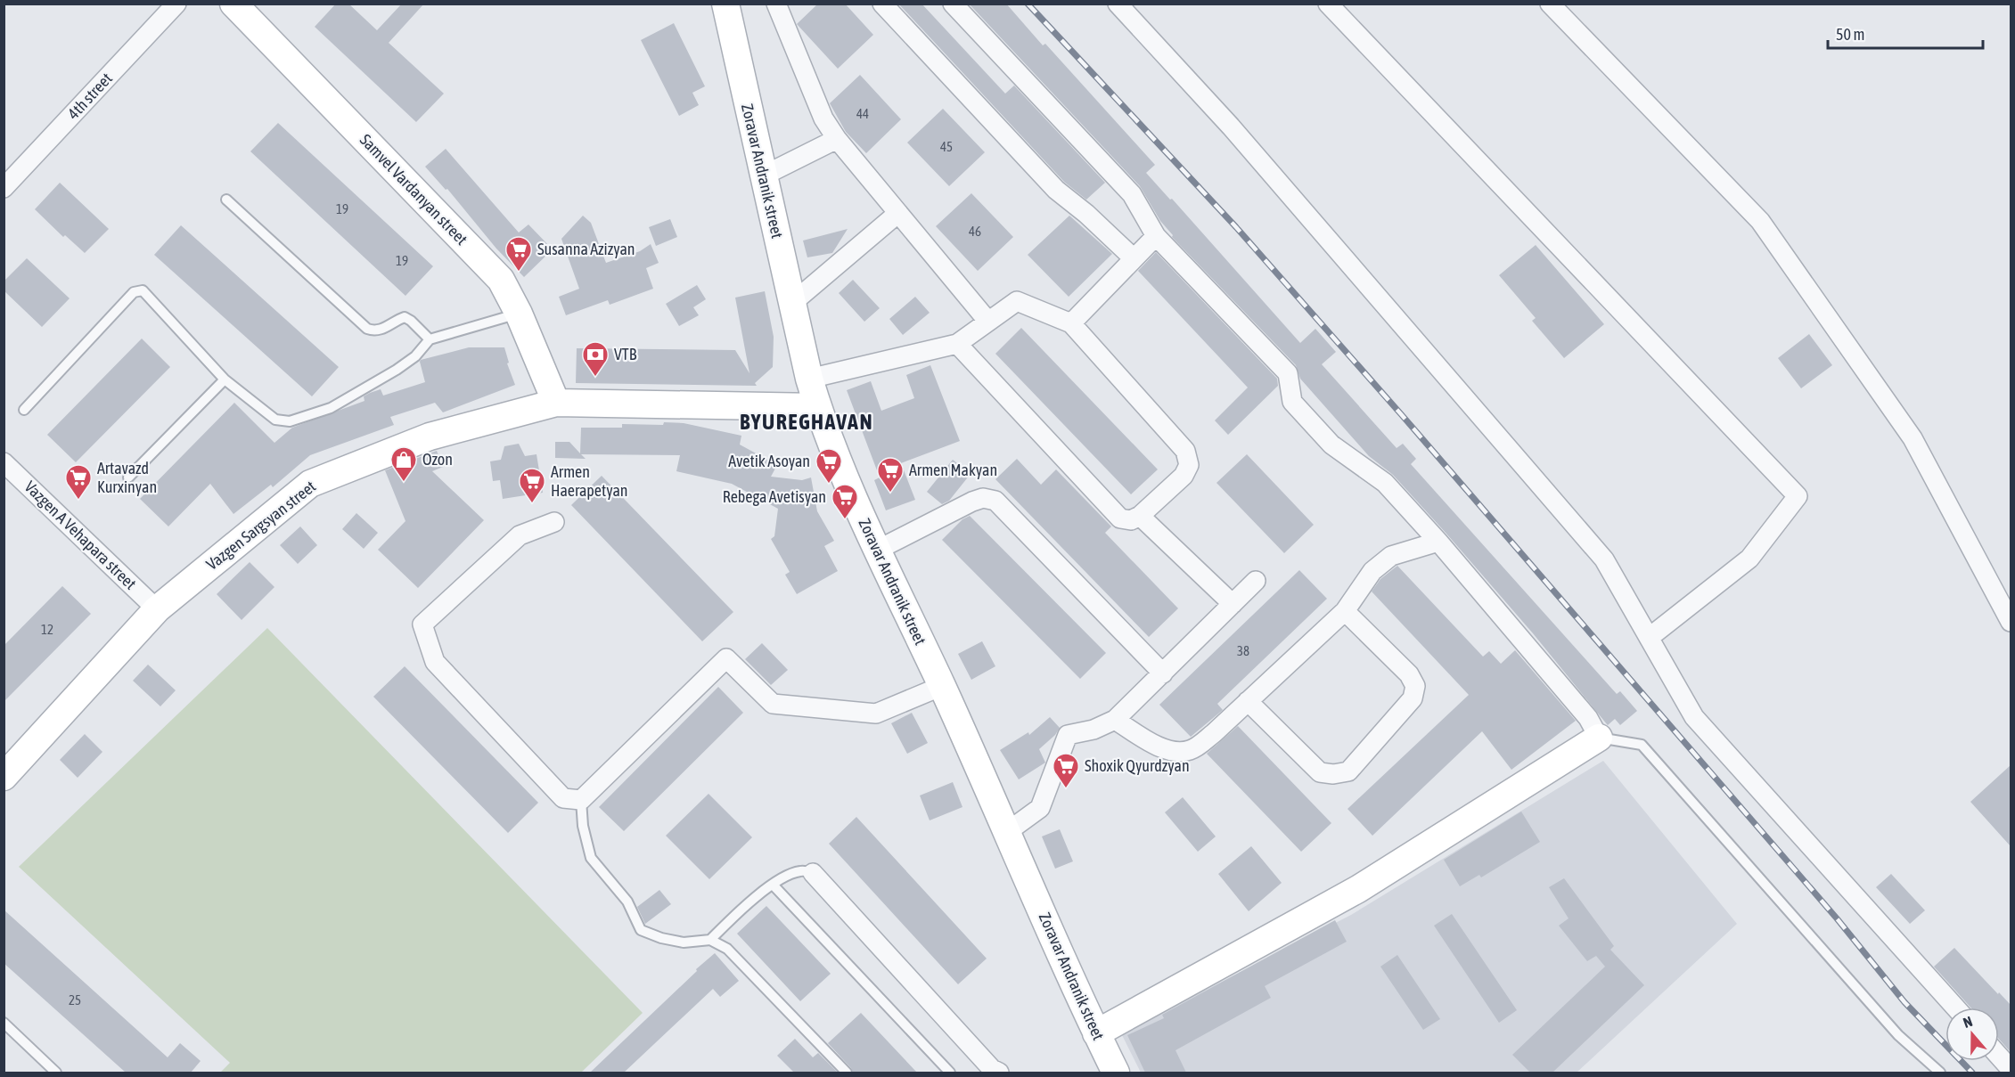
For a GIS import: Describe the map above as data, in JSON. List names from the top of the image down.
{
  "streets": {
    "street": [
      "4th street",
      "Zoravar Andranik street",
      "Samvel Vardanyan street",
      "Vazgen Sargsyan street",
      "Vazgen A Vehapara street"
    ]
  },
  "crossings": [
    ["Zoravar Andranik street", "Vazgen Sargsyan street"],
    ["Samvel Vardanyan street", "Vazgen Sargsyan street"],
    ["Vazgen Sargsyan street", "Vazgen A Vehapara street"]
  ],
  "districts": ["BYUREGHAVAN"],
  "places": {
    "supermarket": [
      "Susanna Azizyan",
      "Avetik Asoyan",
      "Armen Makyan",
      "Artavazd Kurxinyan",
      "Armen Haerapetyan",
      "Rebega Avetisyan",
      "Shoxik Qyurdzyan"
    ],
    "bank": ["VTB"],
    "shop": ["Ozon"]
  },
  "house_numbers": [
    "44",
    "45",
    "19",
    "46",
    "19",
    "12",
    "38",
    "25"
  ],
  "scale_bar": "50 m",
  "north": "top"
}
